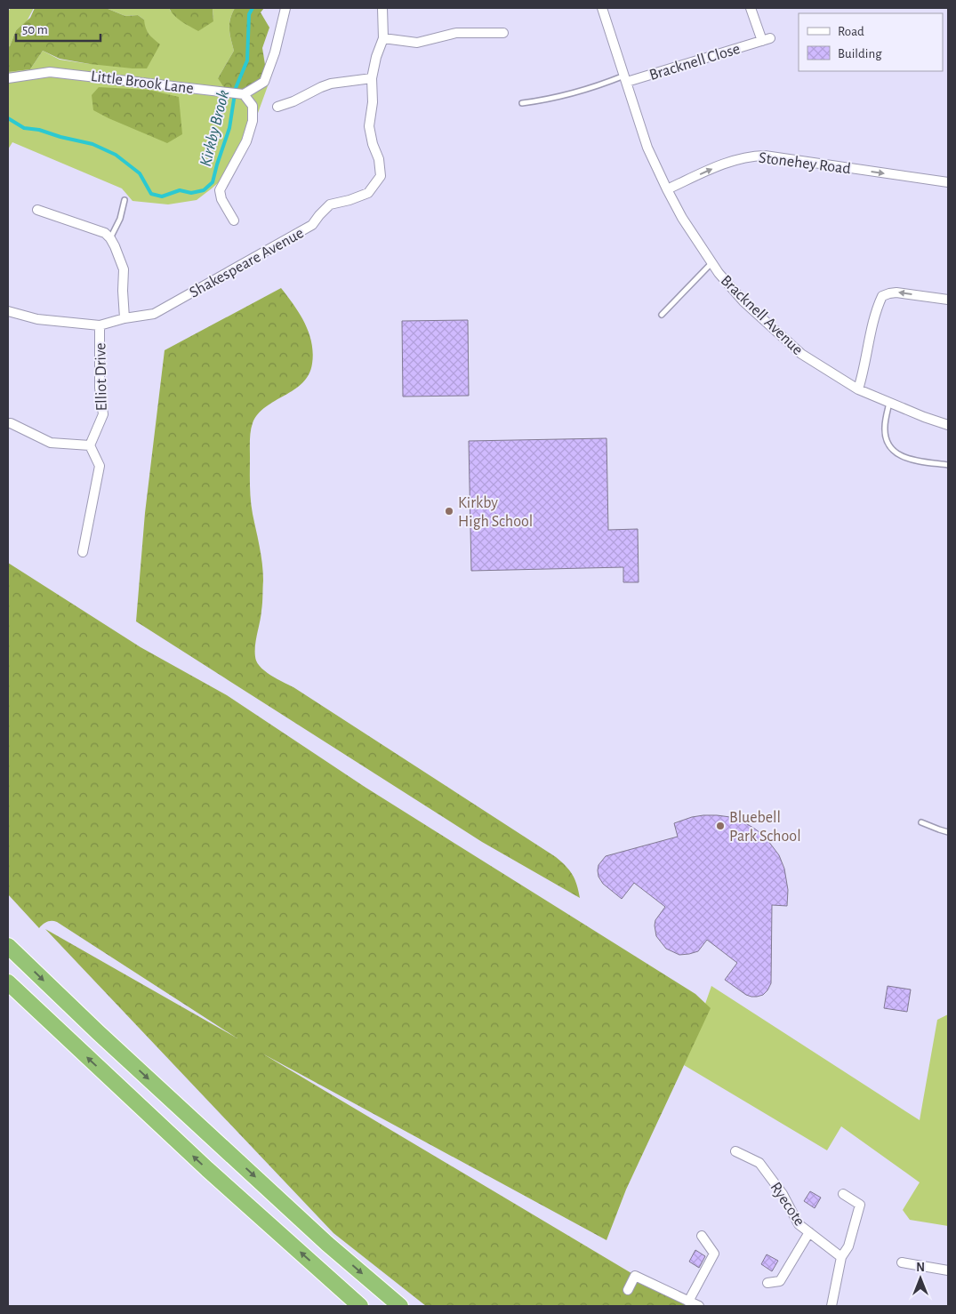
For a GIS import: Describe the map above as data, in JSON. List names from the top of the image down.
{
  "streets": {
    "street": [
      "Bracknell Close",
      "Little Brook Lane",
      "Stonehey Road",
      "Shakespeare Avenue",
      "Bracknell Avenue",
      "Elliot Drive",
      "Ryecote"
    ]
  },
  "crossings": [
    ["Bracknell Close", "Bracknell Avenue"],
    ["Stonehey Road", "Bracknell Avenue"],
    ["Shakespeare Avenue", "Elliot Drive"]
  ],
  "one_way": ["Stonehey Road"],
  "water": ["Kirkby Brook"],
  "places": ["Kirkby High School", "Bluebell Park School"],
  "legend": ["Road", "Building"],
  "scale_bar": "50 m",
  "north": "top"
}
